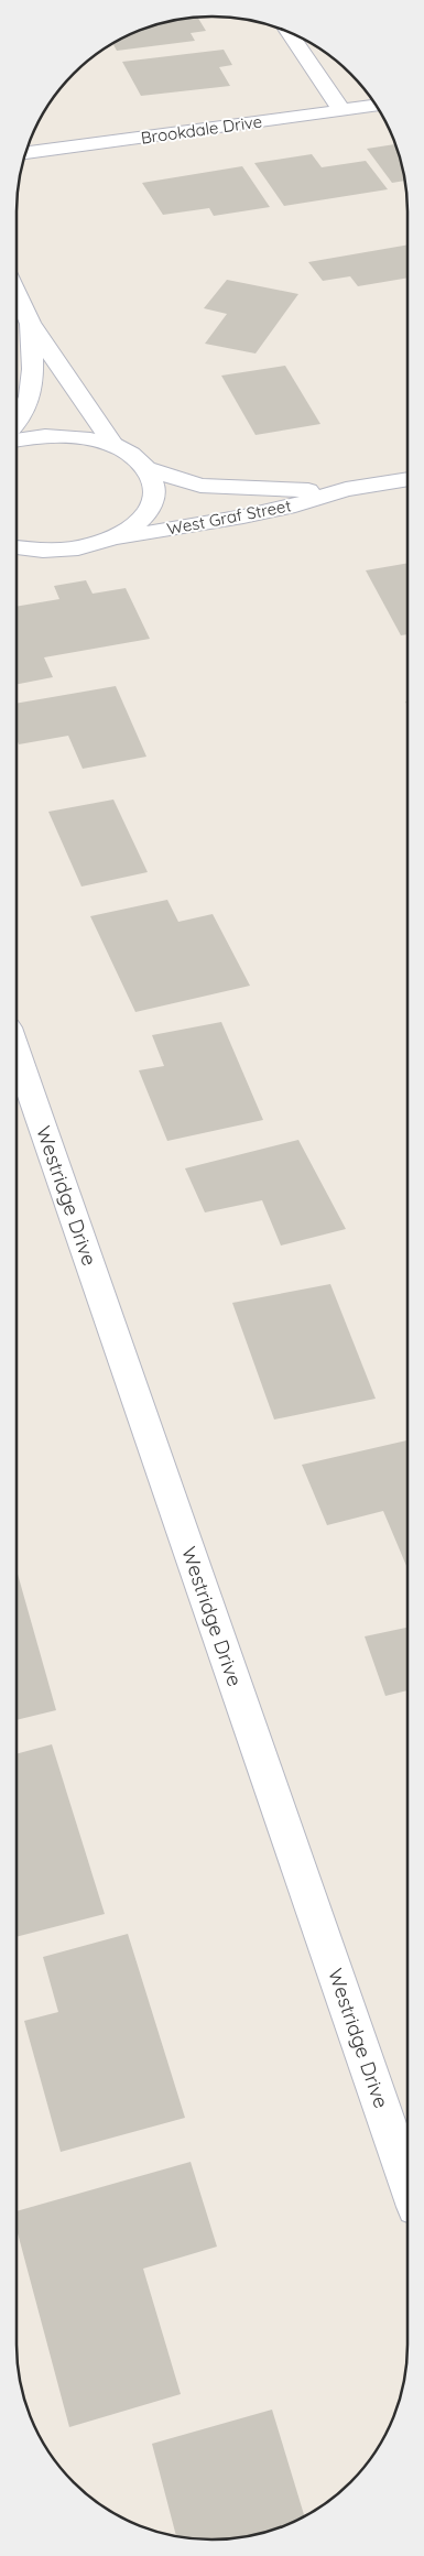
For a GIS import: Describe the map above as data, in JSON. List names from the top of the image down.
{
  "streets": {
    "street": ["Brookdale Drive", "West Graf Street", "Westridge Drive"]
  }
}
